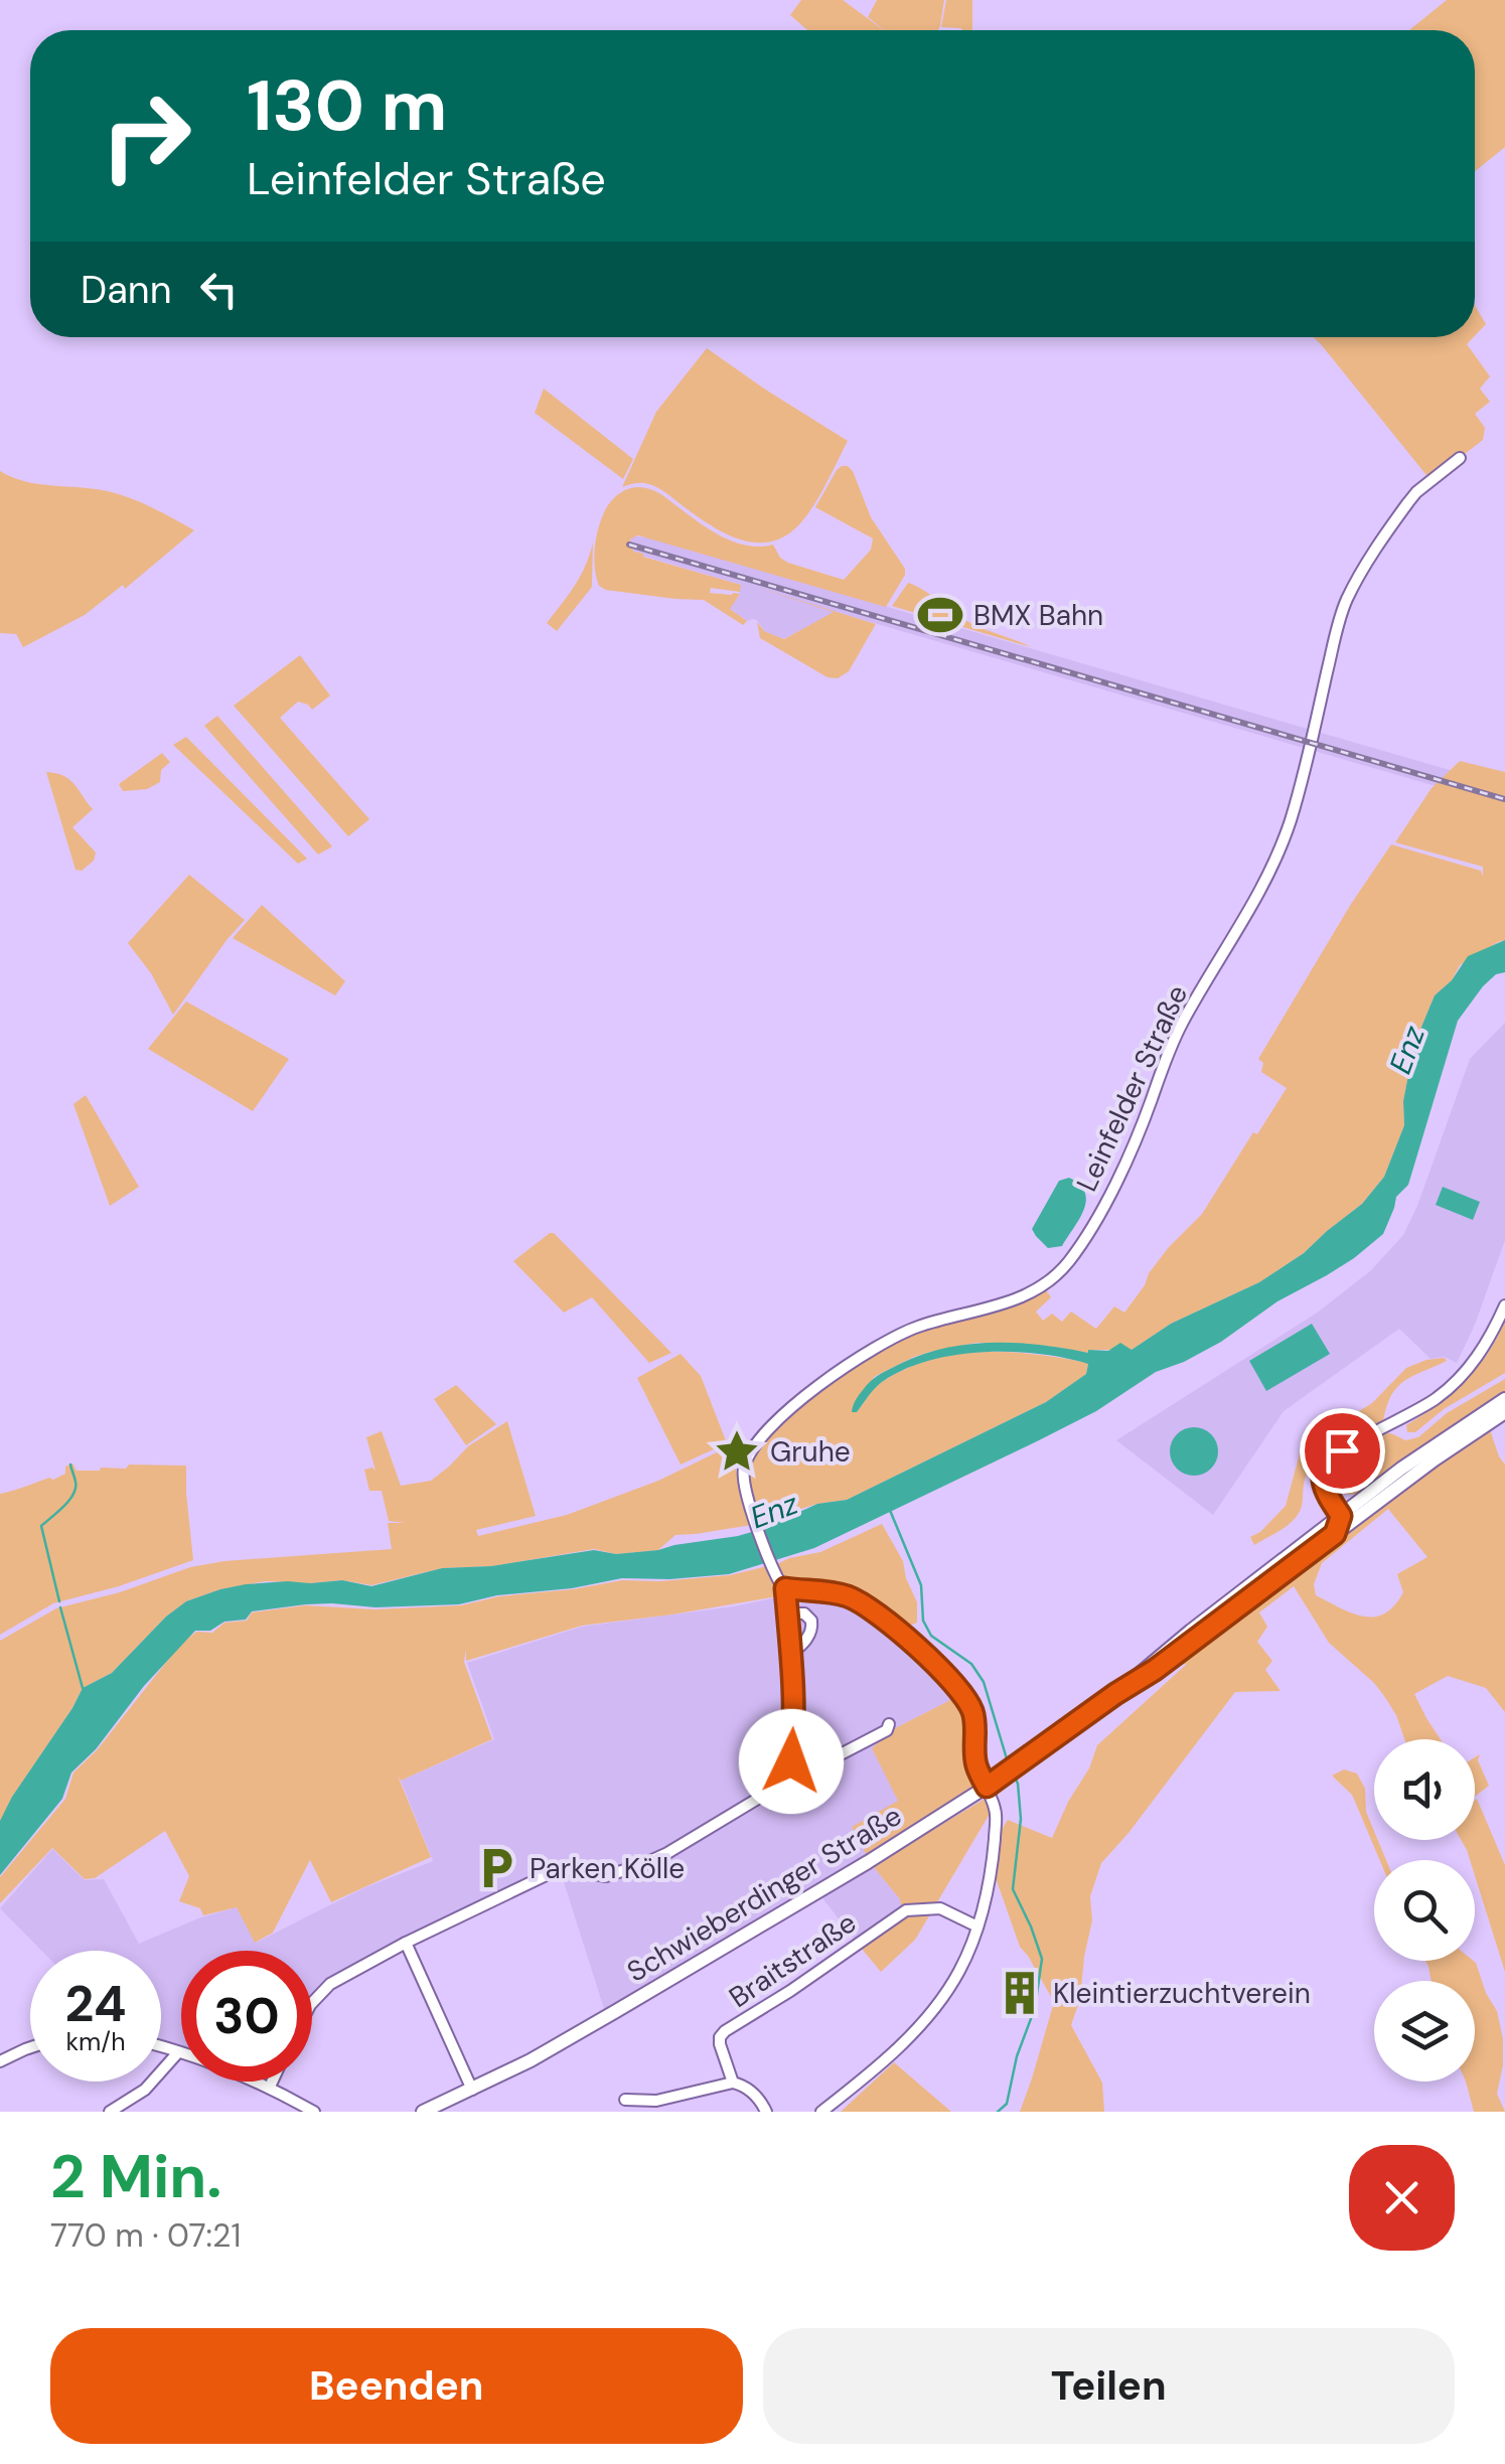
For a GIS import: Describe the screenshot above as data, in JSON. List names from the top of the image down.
{
  "streets": {
    "main road": ["Schwieberdinger Straße"],
    "street": ["Leinfelder Straße", "Braitstraße"]
  },
  "water": ["Enz"],
  "places": {
    "sports": ["BMX Bahn"],
    "place": ["Gruhe"],
    "parking": ["Parken Kölle"],
    "building": ["Kleintierzuchtverein"]
  },
  "page": {
    "turn": ["130 m", "Leinfelder Straße"],
    "then": "Dann",
    "speed": "24 km/h",
    "limit": "30",
    "heading": ["2 Min.", "770 m · 07:21"],
    "buttons": ["Beenden", "Teilen"]
  }
}
